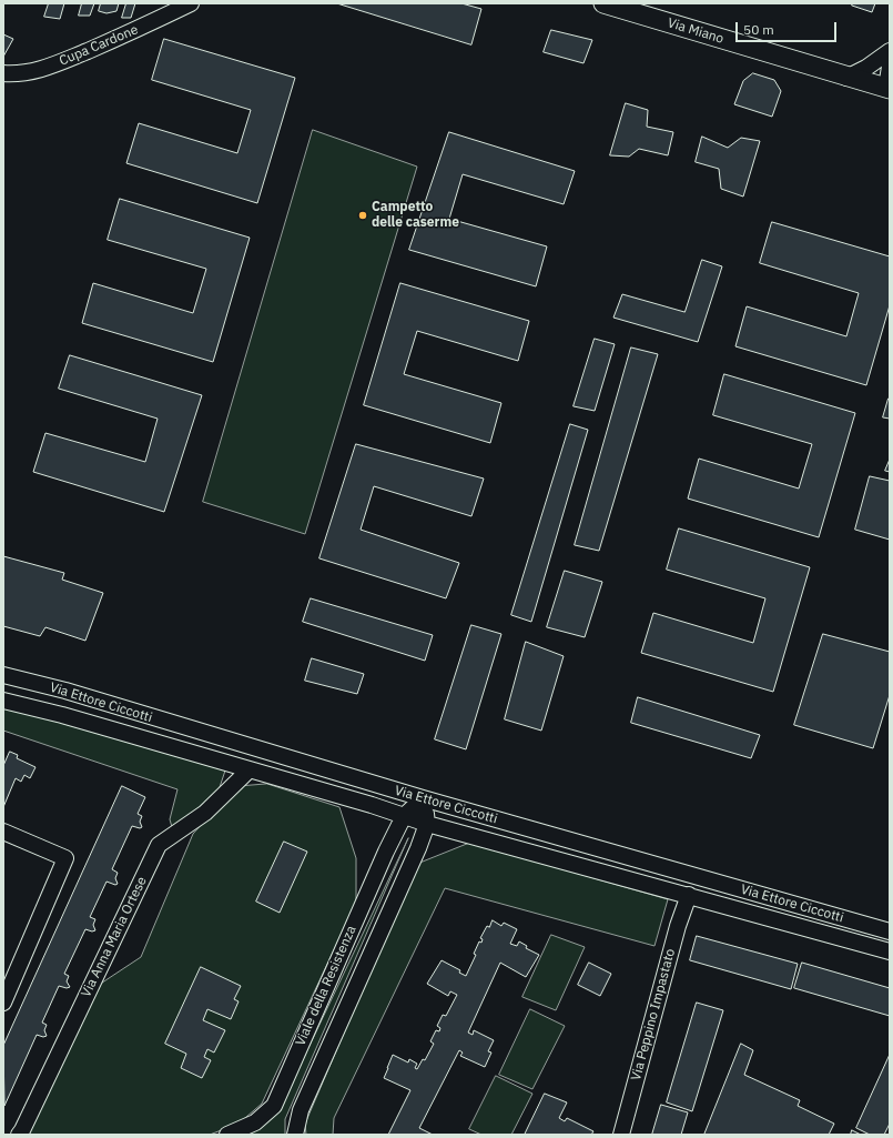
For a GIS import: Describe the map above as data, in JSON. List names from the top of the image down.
{
  "streets": {
    "main road": ["Via Miano"],
    "street": [
      "Cupa Cardone",
      "Via Ettore Ciccotti",
      "Via Anna Maria Ortese",
      "Viale della Resistenza",
      "Via Peppino Impastato"
    ]
  },
  "crossings": [
    ["Via Ettore Ciccotti", "Via Anna Maria Ortese"],
    ["Via Ettore Ciccotti", "Viale della Resistenza"],
    ["Via Ettore Ciccotti", "Via Peppino Impastato"]
  ],
  "places": ["Campetto delle caserme"],
  "scale_bar": "50 m"
}
